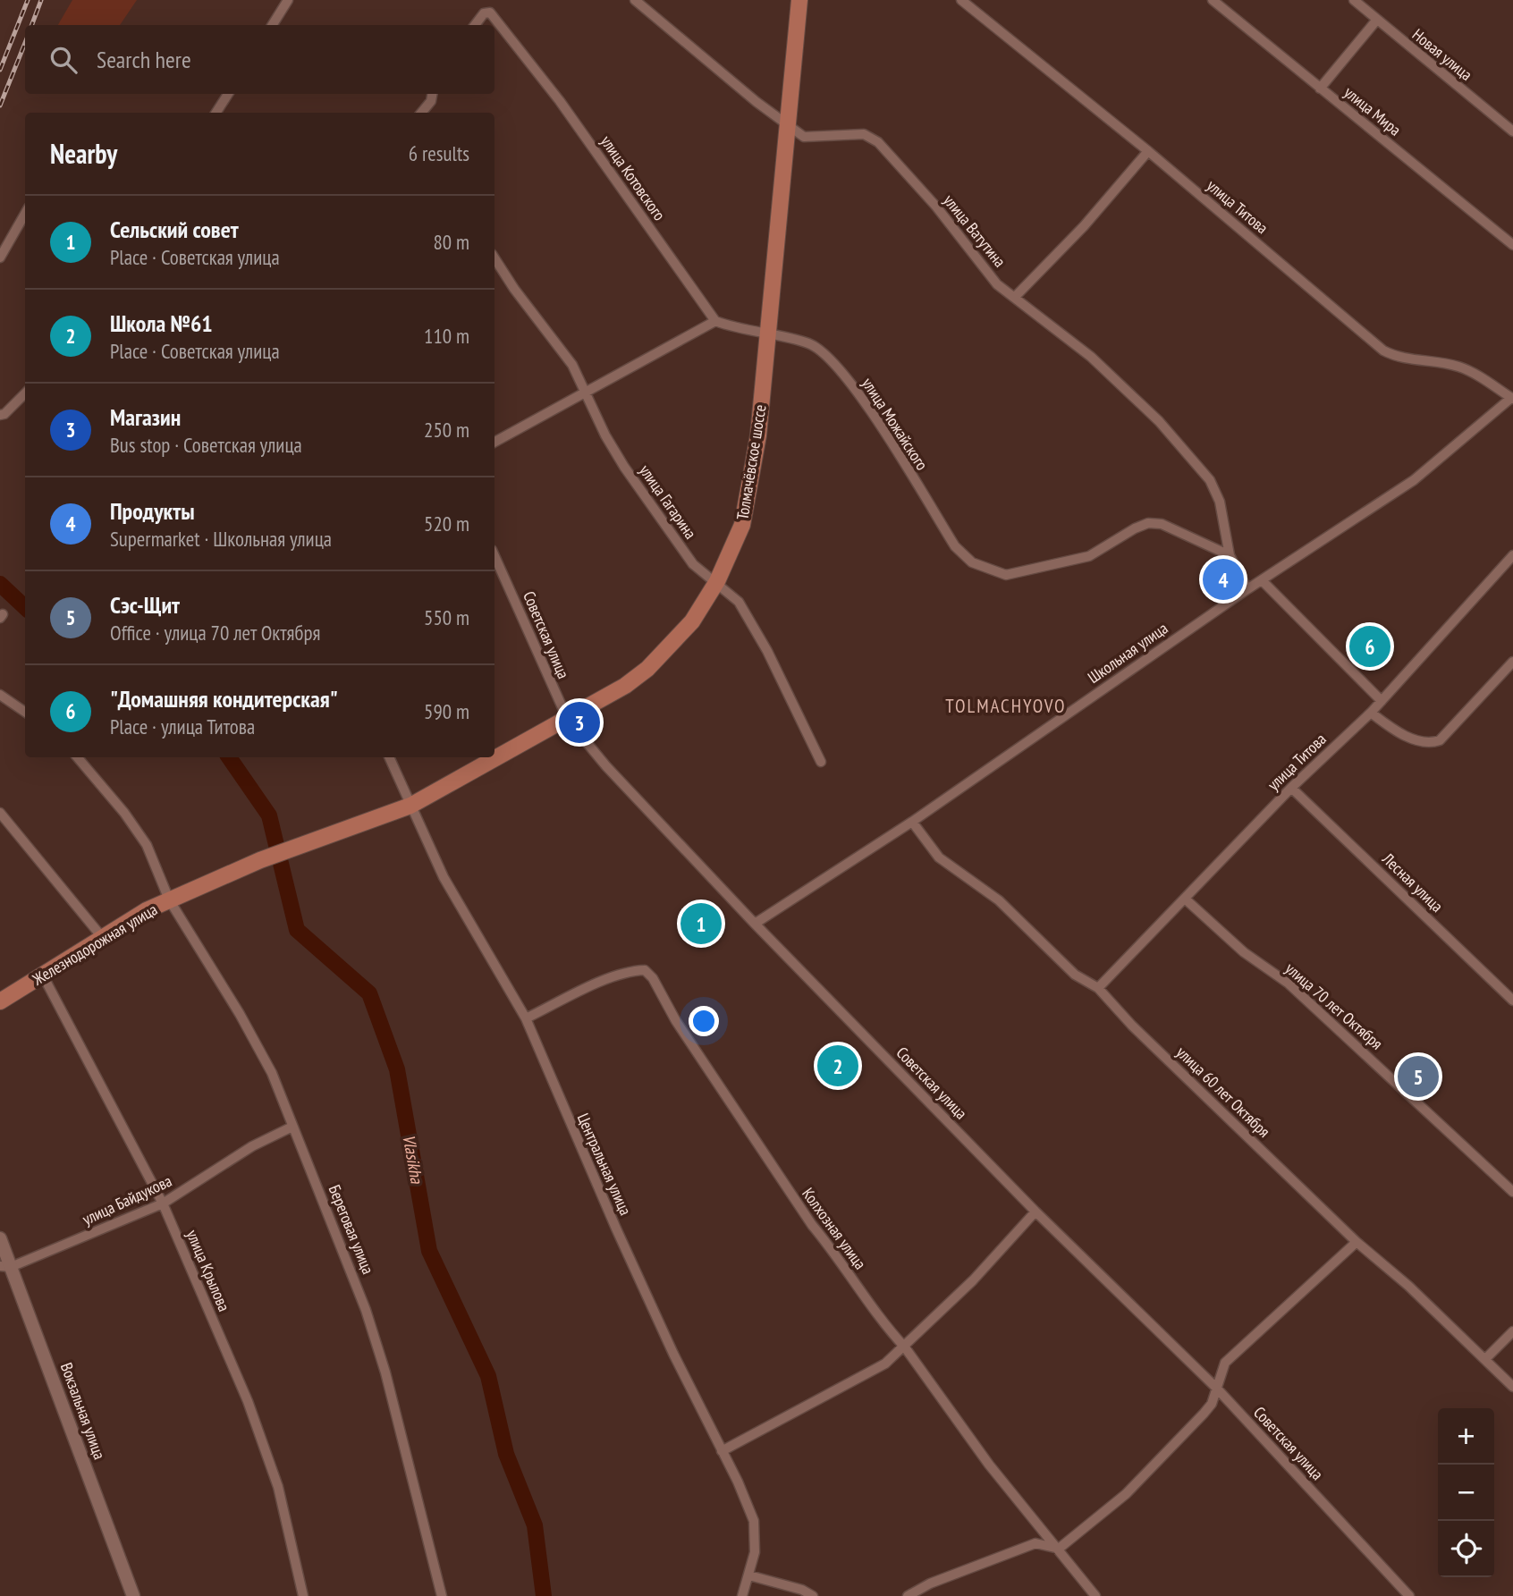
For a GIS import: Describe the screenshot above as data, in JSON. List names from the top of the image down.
{
  "streets": {
    "main road": ["Толмачёвское шоссе", "Железнодорожная улица"],
    "street": [
      "Новая улица",
      "улица Мира",
      "улица Котовского",
      "улица Титова",
      "улица Ватутина",
      "улица Можайского",
      "улица Гагарина",
      "Советская улица",
      "Школьная улица",
      "Лесная улица",
      "улица 70 лет Октября",
      "улица 60 лет Октября",
      "Центральная улица",
      "улица Байдукова",
      "Колхозная улица",
      "Береговая улица",
      "улица Крылова",
      "Вокзальная улица"
    ]
  },
  "crossings": [
    ["улица Титова", "Школьная улица"],
    ["улица Титова", "Лесная улица"],
    ["улица Титова", "улица 70 лет Октября"],
    ["улица Титова", "улица 60 лет Октября"],
    ["улица Ватутина", "улица Можайского"],
    ["улица Ватутина", "Толмачёвское шоссе"],
    ["улица Ватутина", "Школьная улица"],
    ["улица Можайского", "Толмачёвское шоссе"],
    ["Толмачёвское шоссе", "улица Гагарина"],
    ["Толмачёвское шоссе", "Советская улица"],
    ["Толмачёвское шоссе", "Железнодорожная улица"],
    ["Толмачёвское шоссе", "Центральная улица"],
    ["Советская улица", "Школьная улица"],
    ["Школьная улица", "улица 60 лет Октября"],
    ["Железнодорожная улица", "Береговая улица"],
    ["Железнодорожная улица", "улица Крылова"],
    ["Центральная улица", "Колхозная улица"],
    ["улица Байдукова", "Береговая улица"],
    ["улица Байдукова", "улица Крылова"],
    ["улица Байдукова", "Вокзальная улица"]
  ],
  "districts": ["TOLMACHYOVO"],
  "water": ["Vlasikha"],
  "page": {
    "search": "Search here",
    "heading": ["Nearby", "6 results"],
    "list": [
      {
        "mark": "1",
        "name": "Сельский совет",
        "note": "Place · Советская улица",
        "value": "80 m"
      },
      {
        "mark": "2",
        "name": "Школа №61",
        "note": "Place · Советская улица",
        "value": "110 m"
      },
      {
        "mark": "3",
        "name": "Магазин",
        "note": "Bus stop · Советская улица",
        "value": "250 m"
      },
      {
        "mark": "4",
        "name": "Продукты",
        "note": "Supermarket · Школьная улица",
        "value": "520 m"
      },
      {
        "mark": "5",
        "name": "Сэс-Щит",
        "note": "Office · улица 70 лет Октября",
        "value": "550 m"
      },
      {
        "mark": "6",
        "name": "\"Домашняя кондитерская\"",
        "note": "Place · улица Титова",
        "value": "590 m"
      }
    ],
    "pins": [
      "4",
      "6",
      "3",
      "1",
      "2",
      "5"
    ],
    "map_buttons": ["+", "−"]
  }
}
